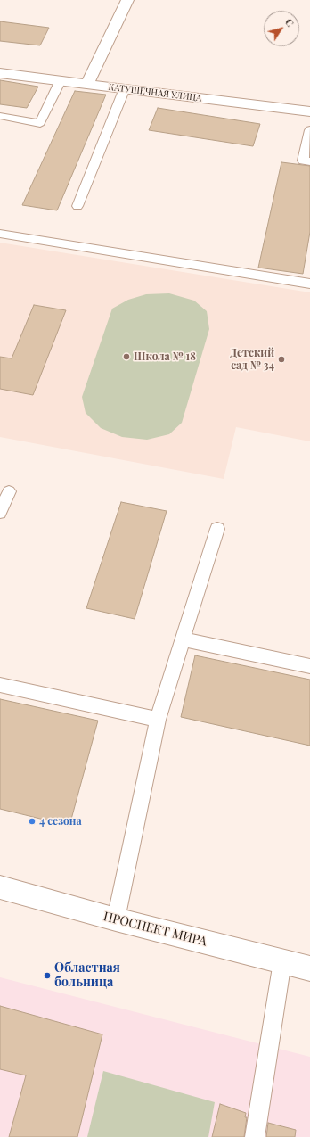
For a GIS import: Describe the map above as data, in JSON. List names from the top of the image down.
{
  "streets": {
    "street": ["КАТУШЕЧНАЯ УЛИЦА", "ПРОСПЕКТ МИРА"]
  },
  "places": [
    "Школа № 18",
    "Детский сад № 34",
    "4 сезона",
    "Областная больница"
  ],
  "north": "top right"
}
